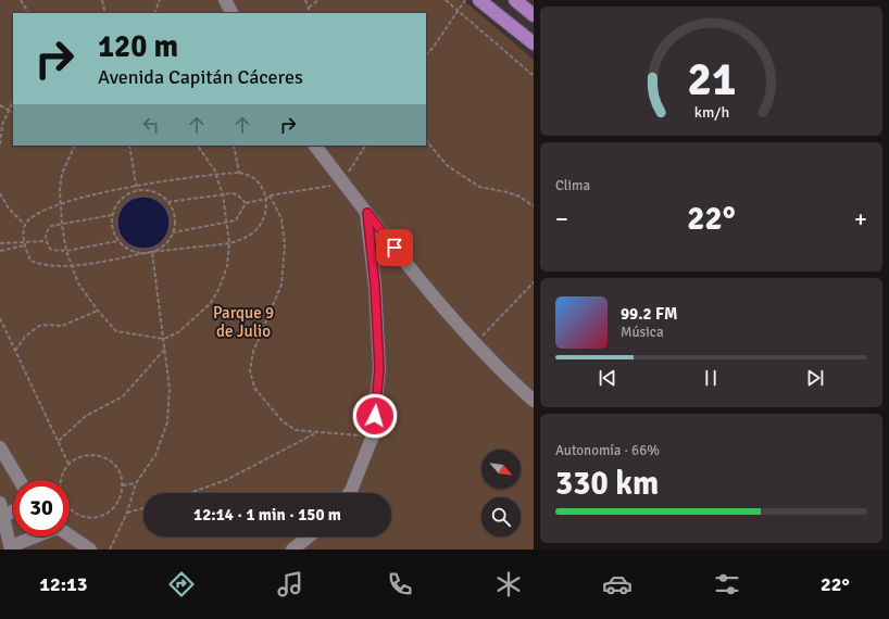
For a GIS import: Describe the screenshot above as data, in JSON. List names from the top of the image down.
{
  "parks": ["Parque 9 de Julio"],
  "north": "bottom right",
  "page": {
    "turn": ["120 m", "Avenida Capitán Cáceres"],
    "tile": [
      "Clima",
      ["Autonomía · 66%", "330 km"]
    ],
    "heat": ["−", "22°", "+"],
    "song": ["99.2 FM", "Música"],
    "limit": "30",
    "trip": "12:14 · 1 min · 150 m",
    "tabs": ["12:13", "22°"],
    "gauge": ["21", "km/h"]
  }
}
